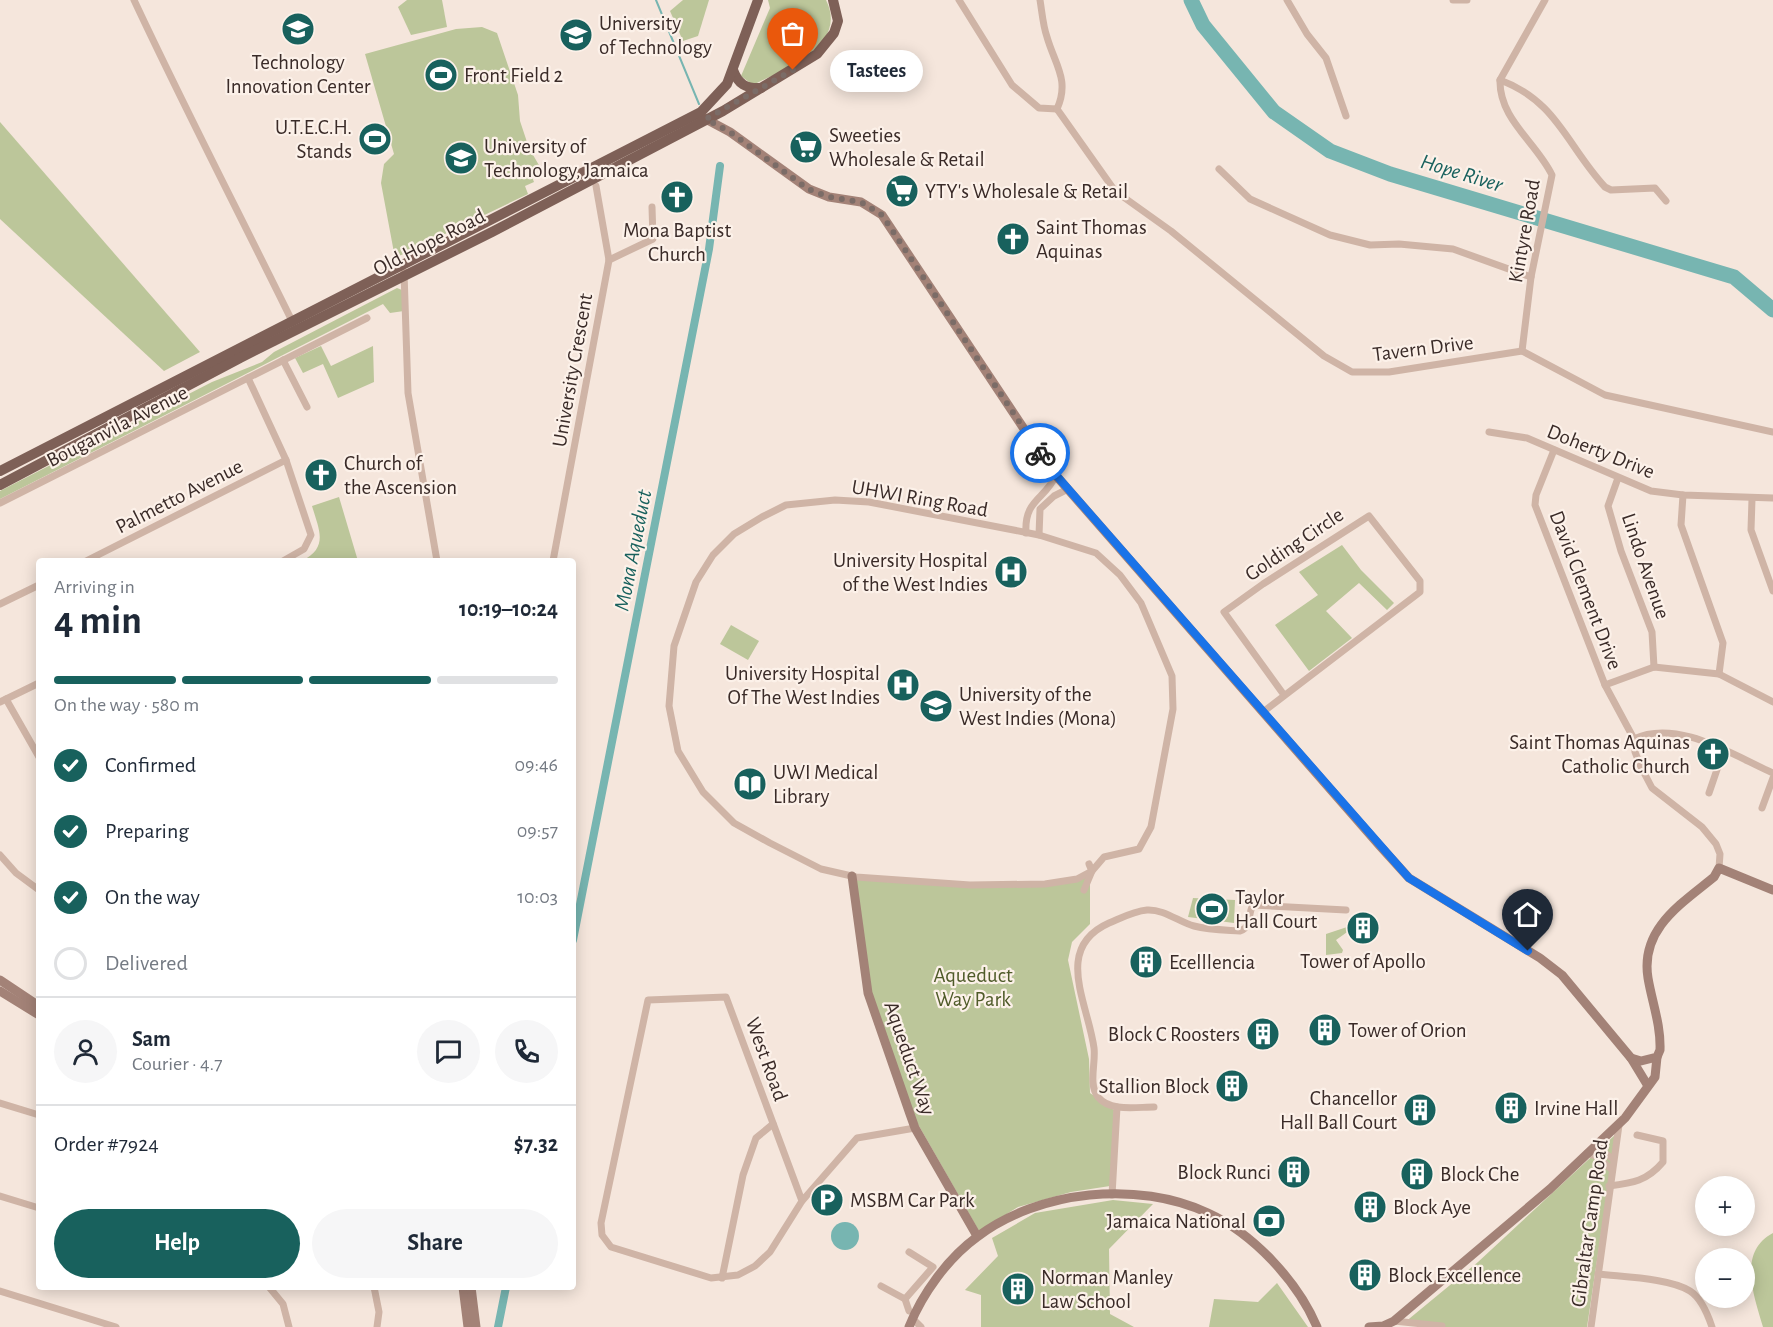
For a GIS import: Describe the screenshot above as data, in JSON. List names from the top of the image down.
{
  "streets": {
    "main road": ["Old Hope Road"],
    "street": [
      "Kintyre Road",
      "Tavern Drive",
      "University Crescent",
      "Bouganvila Avenue",
      "Doherty Drive",
      "Palmetto Avenue",
      "UHWI Ring Road",
      "Golding Circle",
      "Lindo Avenue",
      "David Clement Drive",
      "Aqueduct Way",
      "West Road",
      "Gibraltar Camp Road"
    ]
  },
  "crossings": [
    ["Kintyre Road", "Tavern Drive"],
    ["Doherty Drive", "Lindo Avenue"],
    ["Doherty Drive", "David Clement Drive"],
    ["UHWI Ring Road", "Aqueduct Way"]
  ],
  "water": ["Hope River", "Mona Aqueduct"],
  "parks": ["Aqueduct Way Park"],
  "places": {
    "school or university": [
      "Technology Innovation Center",
      "University of Technology",
      "University of Technology, Jamaica",
      "University of the West Indies (Mona)"
    ],
    "other": ["Tastees"],
    "sports": ["Front Field 2", "U.T.E.C.H. Stands", "Taylor Hall Court"],
    "supermarket": ["Sweeties Wholesale & Retail", "YTY's Wholesale & Retail"],
    "church": [
      "Mona Baptist Church",
      "Saint Thomas Aquinas",
      "Church of the Ascension",
      "Saint Thomas Aquinas Catholic Church"
    ],
    "hospital": ["University Hospital of the West Indies", "University Hospital Of The West Indies"],
    "library": ["UWI Medical Library"],
    "building": [
      "Tower of Apollo",
      "Ecelllencia",
      "Tower of Orion",
      "Block C Roosters",
      "Stallion Block",
      "Irvine Hall",
      "Chancellor Hall Ball Court",
      "Block Runci",
      "Block Che",
      "Block Aye",
      "Block Excellence",
      "Norman Manley Law School"
    ],
    "parking": ["MSBM Car Park"],
    "bank": ["Jamaica National"]
  },
  "page": {
    "bubble": "Tastees",
    "heading": ["4 min", "Arriving in", "10:19–10:24"],
    "panel": [
      "Sam",
      "Courier · 4.7",
      "Order #7924",
      "$7.32"
    ],
    "bar": "On the way · 580 m",
    "list": [
      ["Confirmed", "09:46"],
      ["Preparing", "09:57"],
      ["On the way", "10:03"],
      "Delivered"
    ],
    "map_buttons": ["+", "−"],
    "buttons": ["Help", "Share"]
  }
}
